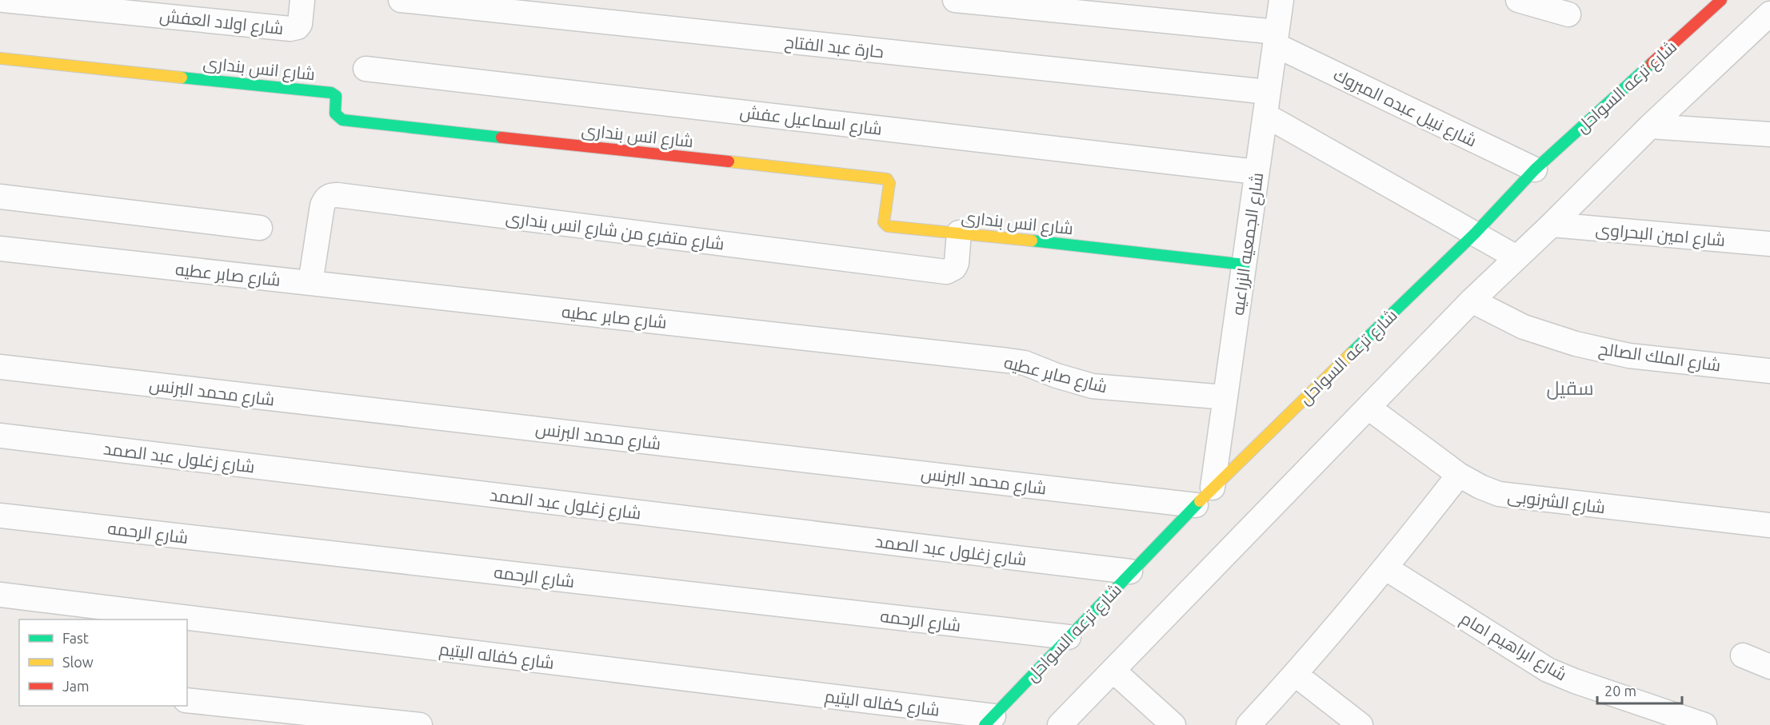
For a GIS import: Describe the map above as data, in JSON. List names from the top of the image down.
{
  "streets": {
    "street": [
      "شارع اولاد العفش",
      "حارة عبد الفتاح",
      "شارع انس بندارى",
      "شارع ترعه السواحل",
      "شارع نبيل عبده المبروك",
      "شارع اسماعيل عفش",
      "شارع متفرع من شارع انس بندارى",
      "شارع امين البحراوى",
      "شارع الجمعيه الزراعيه",
      "شارع صابر عطيه",
      "شارع الملك الصالح",
      "شارع محمد البرنس",
      "شارع زغلول عبد الصمد",
      "شارع الشرنوبى",
      "شارع الرحمه",
      "شارع ابراهيم امام",
      "شارع كفاله اليتيم"
    ]
  },
  "crossings": [
    ["حارة عبد الفتاح", "شارع الجمعيه الزراعيه"],
    ["شارع انس بندارى", "شارع متفرع من شارع انس بندارى"],
    ["شارع انس بندارى", "شارع الجمعيه الزراعيه"],
    ["شارع ترعه السواحل", "شارع نبيل عبده المبروك"],
    ["شارع ترعه السواحل", "شارع الجمعيه الزراعيه"],
    ["شارع ترعه السواحل", "شارع محمد البرنس"],
    ["شارع ترعه السواحل", "شارع زغلول عبد الصمد"],
    ["شارع ترعه السواحل", "شارع الرحمه"],
    ["شارع ترعه السواحل", "شارع كفاله اليتيم"],
    ["شارع نبيل عبده المبروك", "شارع الجمعيه الزراعيه"],
    ["شارع اسماعيل عفش", "شارع الجمعيه الزراعيه"],
    ["شارع متفرع من شارع انس بندارى", "شارع صابر عطيه"],
    ["شارع الجمعيه الزراعيه", "شارع صابر عطيه"]
  ],
  "districts": ["سقيل"],
  "legend": ["Fast", "Slow", "Jam"],
  "scale_bar": "20 m"
}
